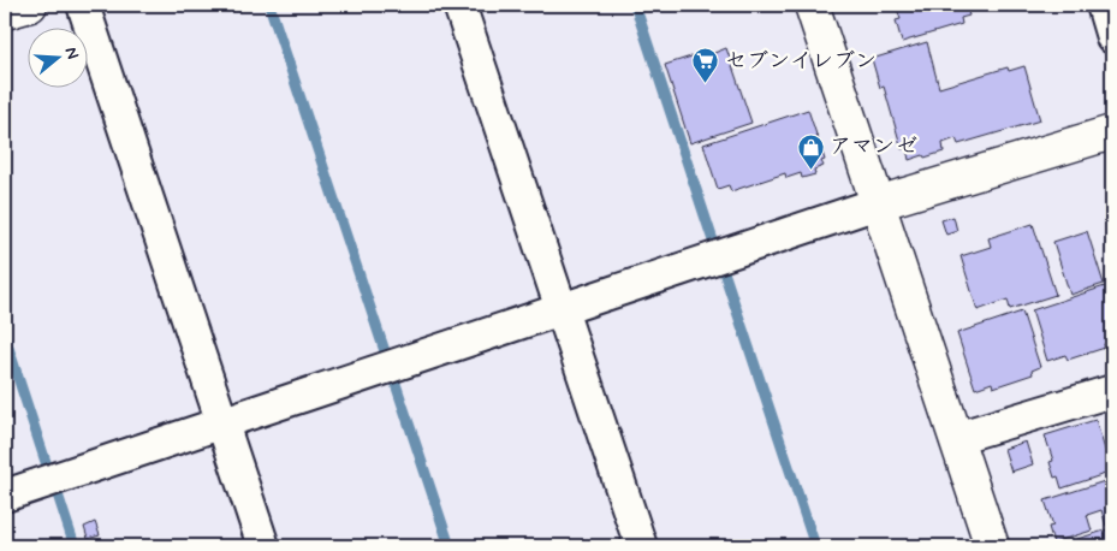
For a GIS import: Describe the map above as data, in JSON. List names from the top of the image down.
{
  "places": {
    "supermarket": ["セブンイレブン"],
    "shop": ["アマンゼ"]
  },
  "north": "right"
}
